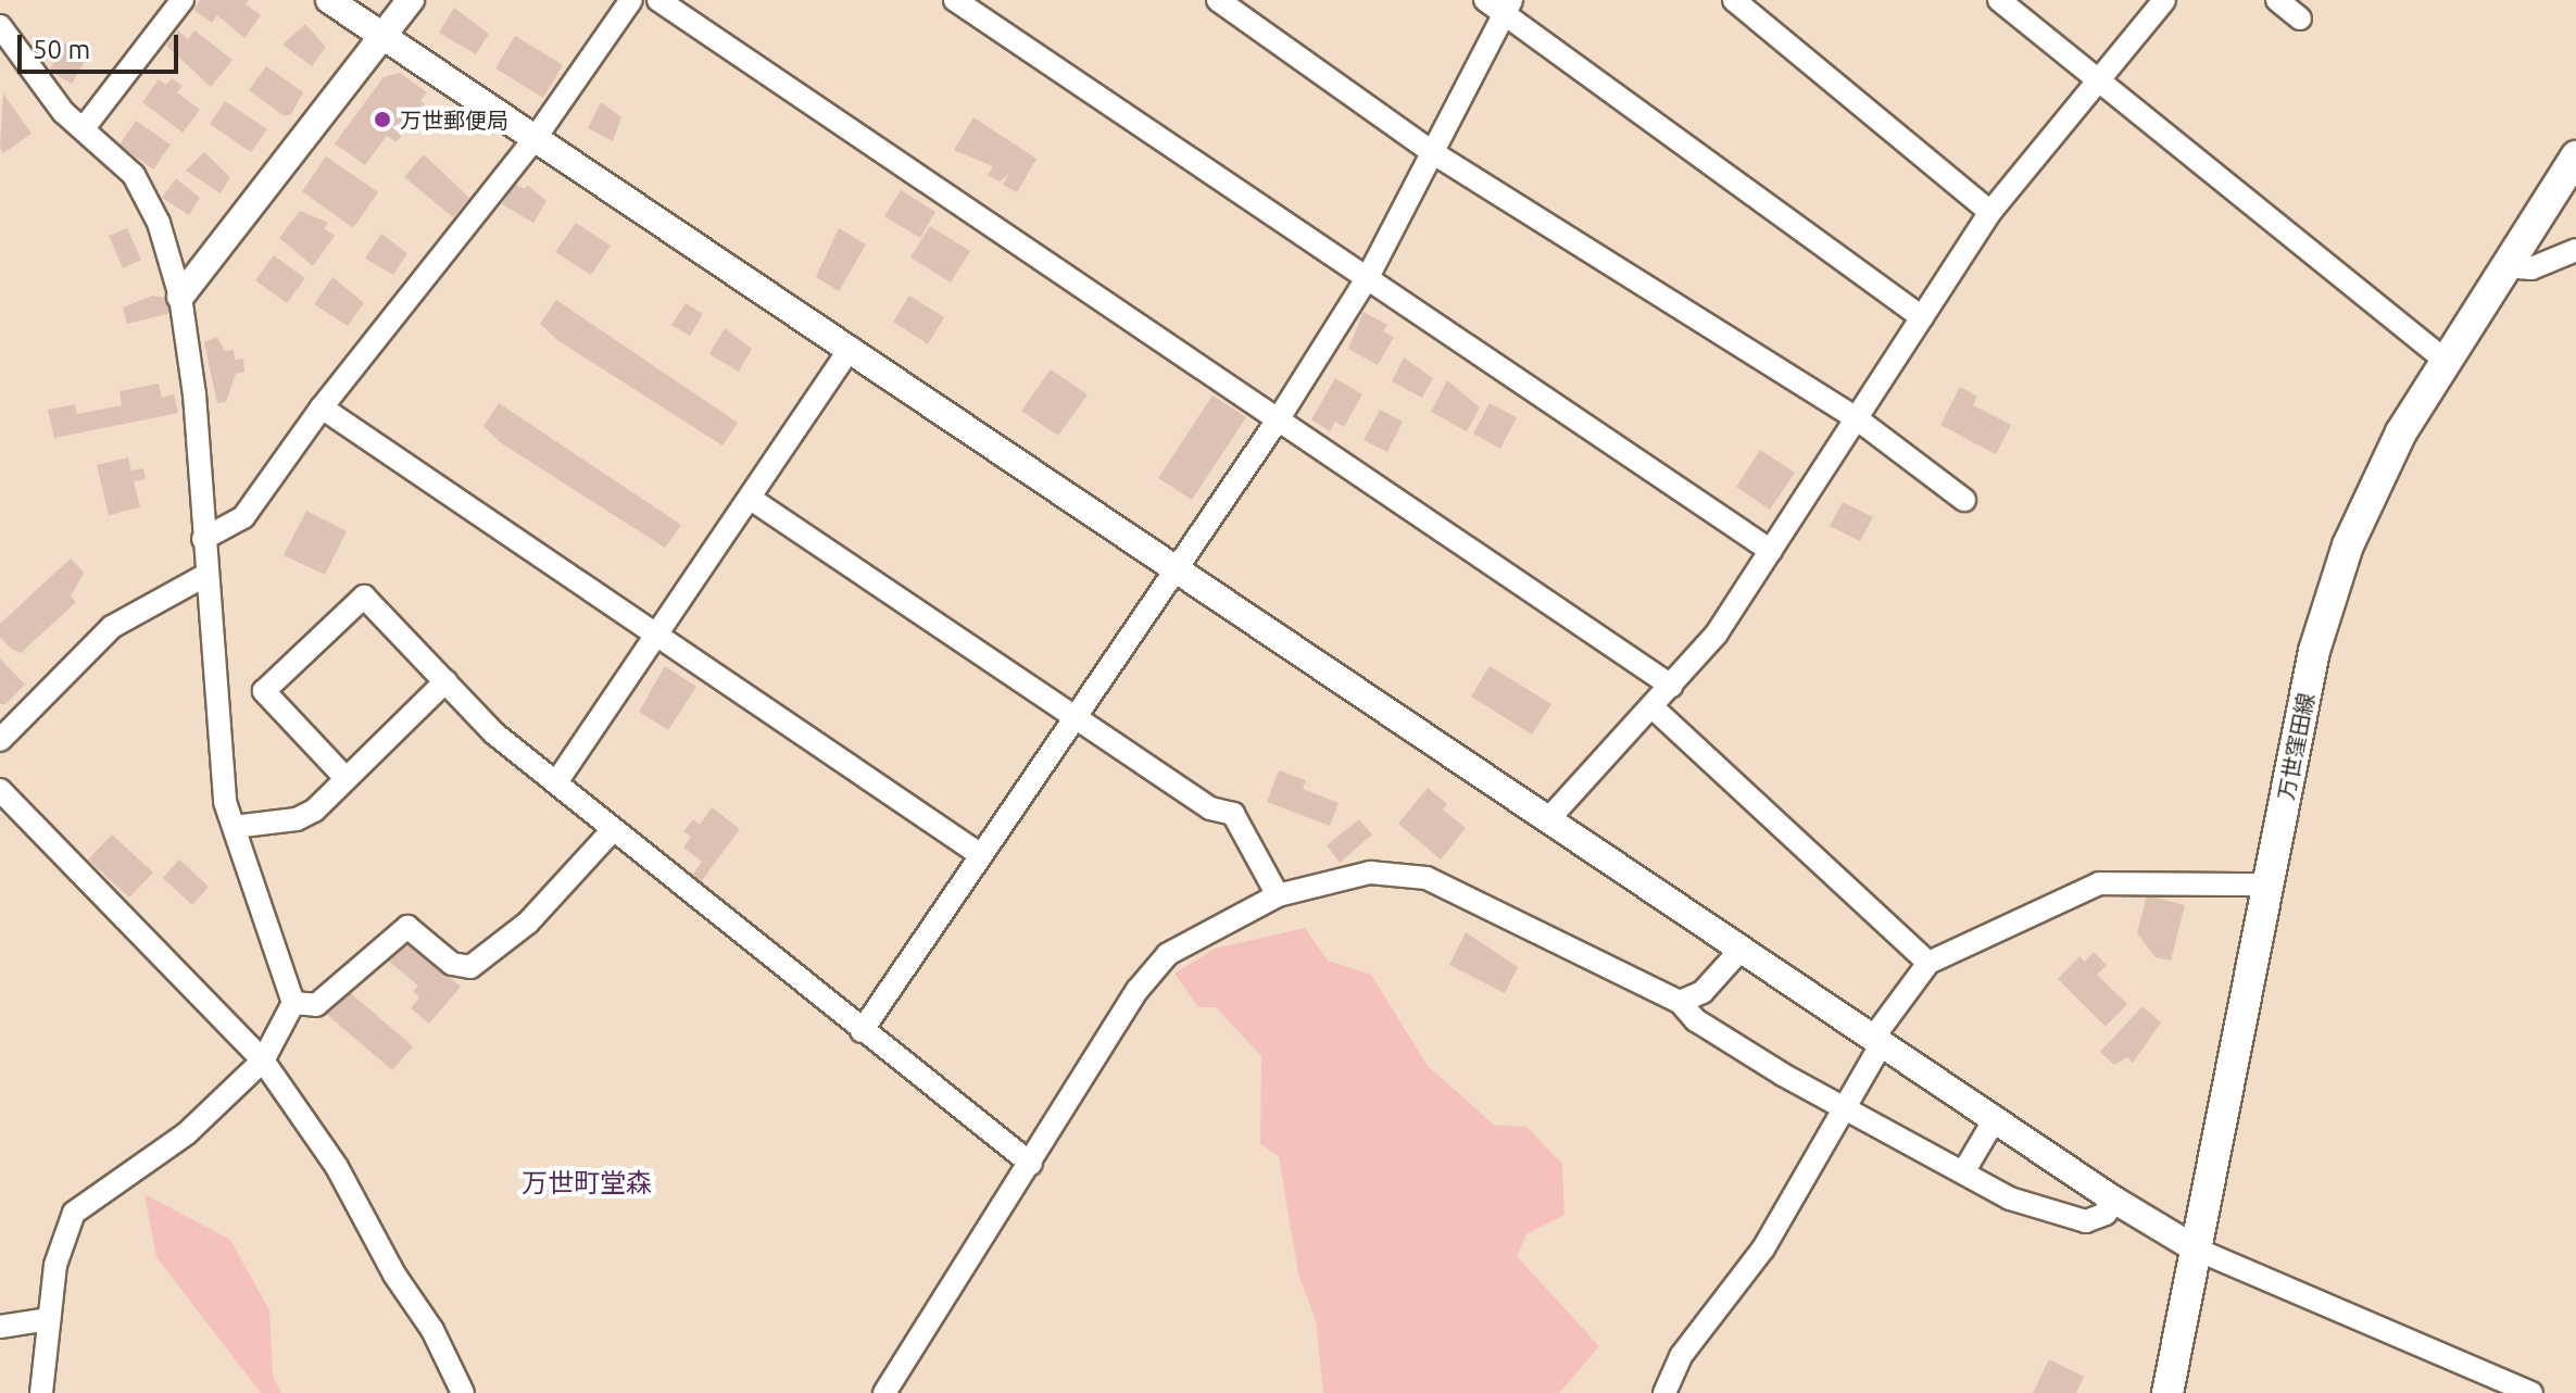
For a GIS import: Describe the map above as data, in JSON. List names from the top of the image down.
{
  "streets": {
    "main road": ["万世窪田線"]
  },
  "districts": ["万世町堂森"],
  "places": ["万世郵便局"],
  "scale_bar": "50 m"
}
